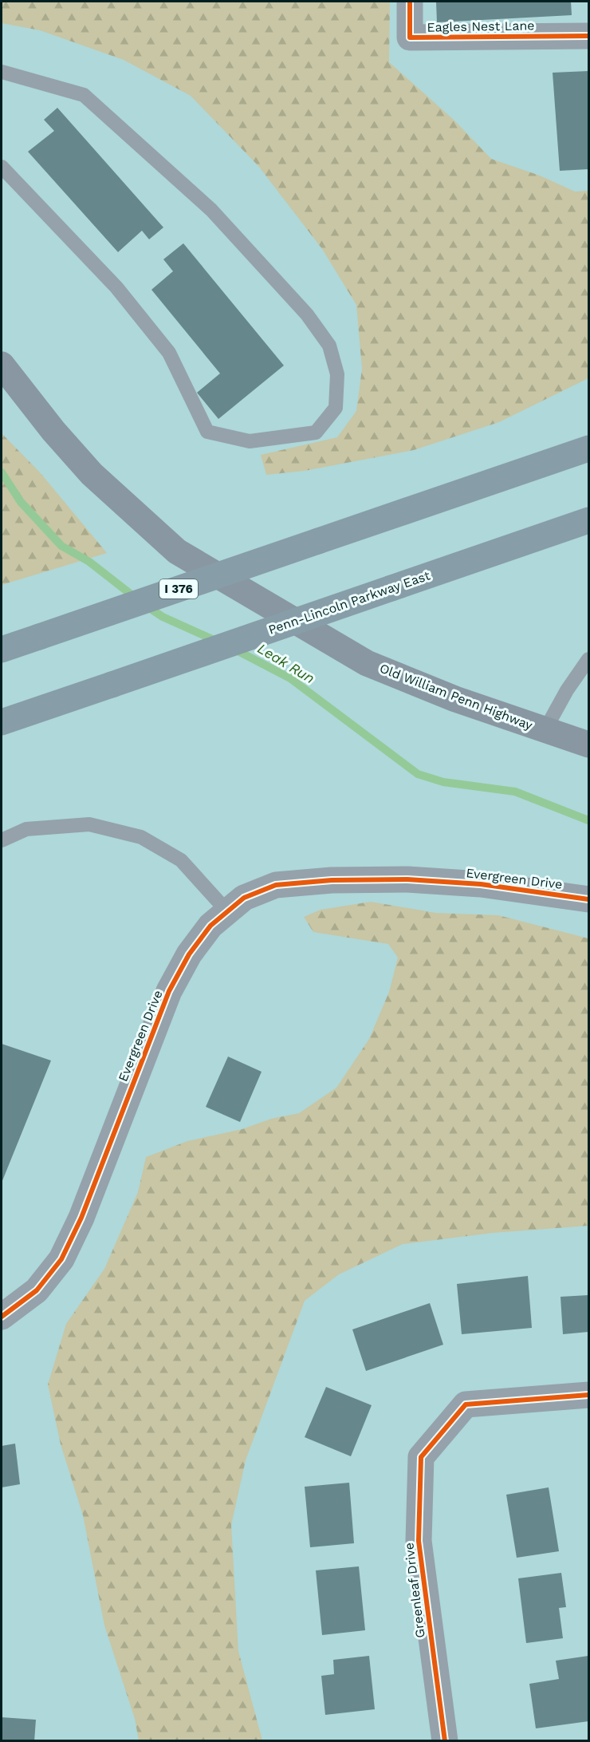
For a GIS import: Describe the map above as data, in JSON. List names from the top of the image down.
{
  "streets": {
    "highway": ["I 376", "Penn-Lincoln Parkway East"],
    "main road": ["Old William Penn Highway"],
    "street": ["Eagles Nest Lane", "Evergreen Drive", "Greenleaf Drive"]
  },
  "water": ["Leak Run"]
}
